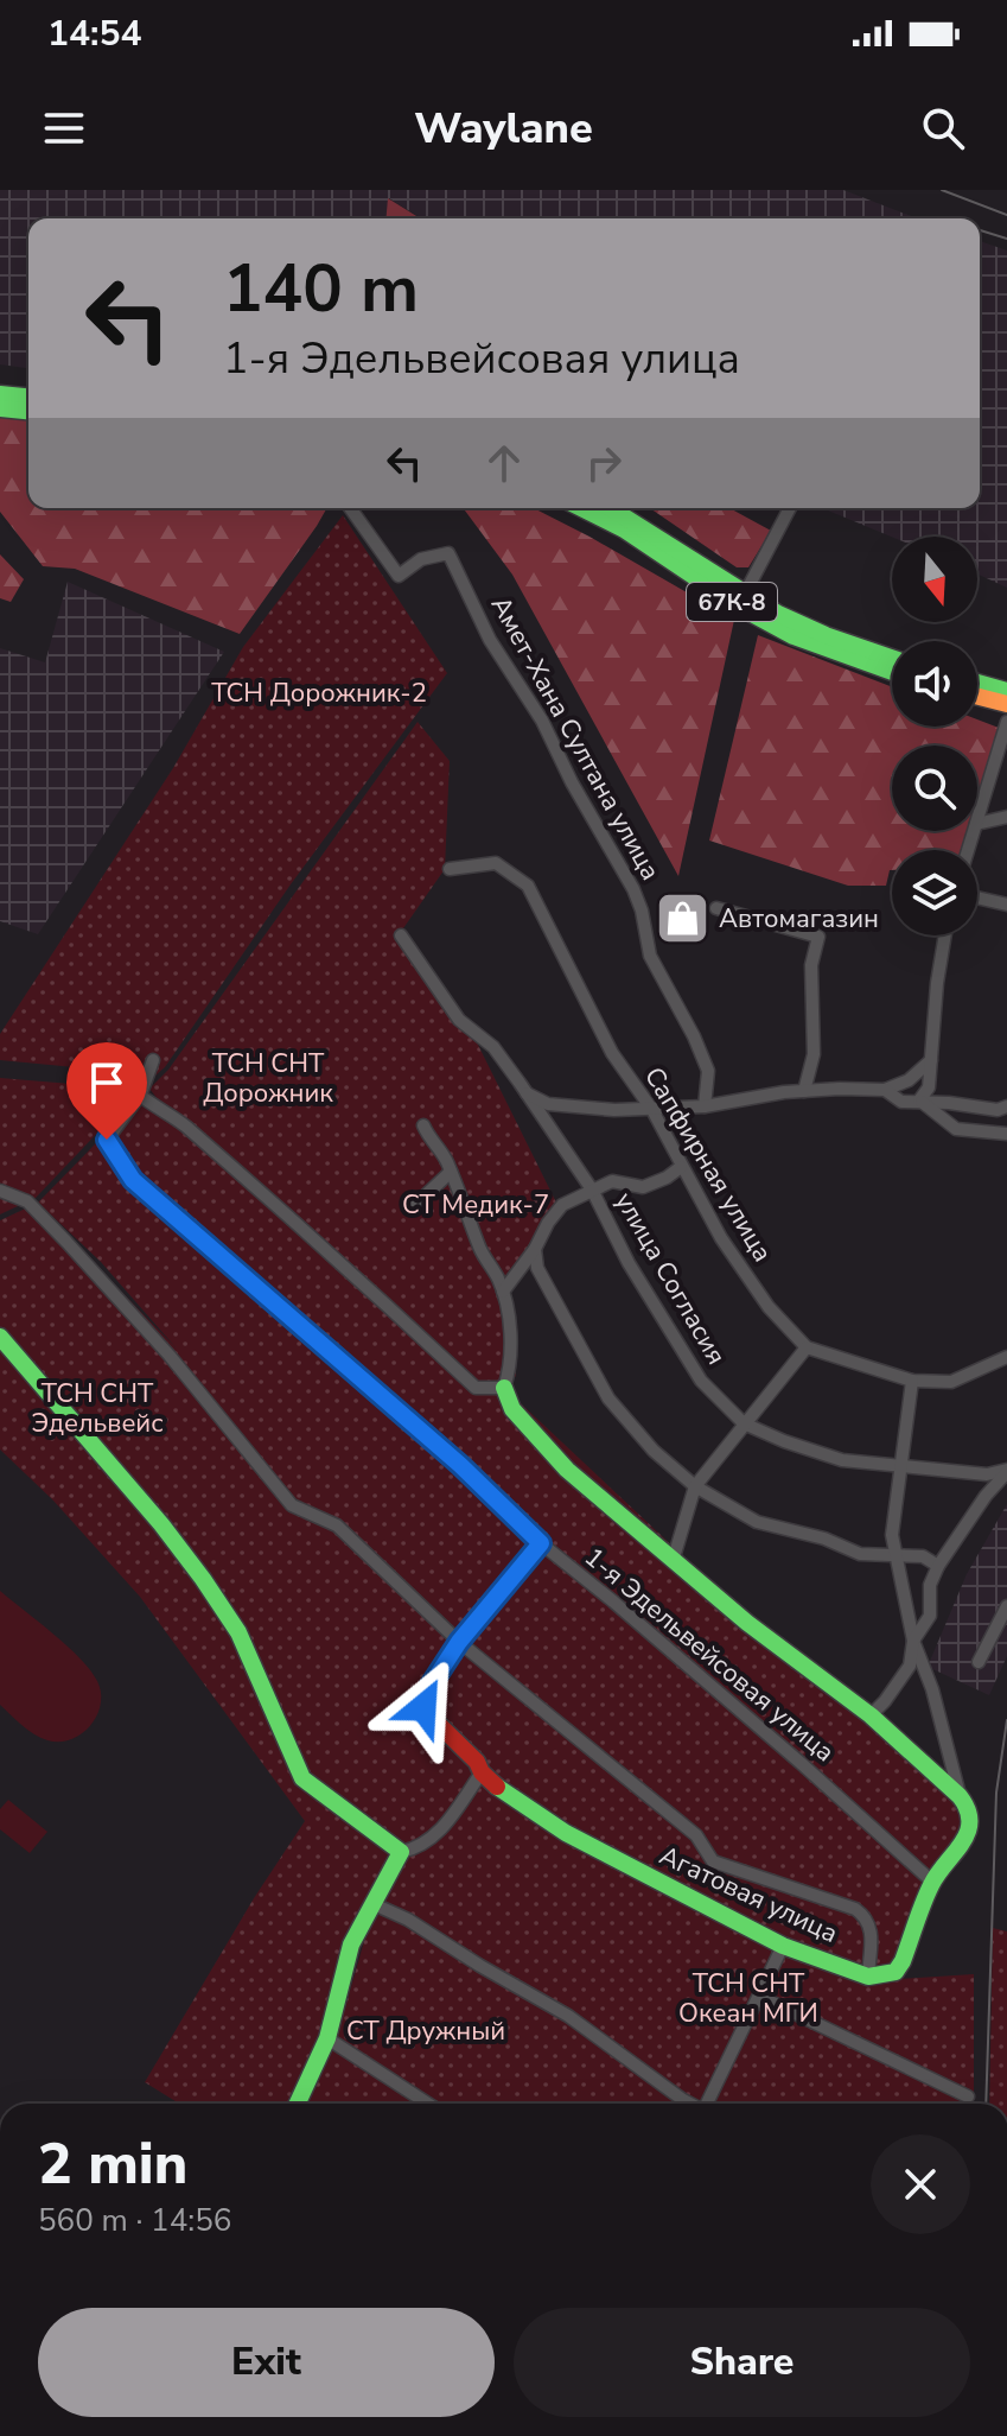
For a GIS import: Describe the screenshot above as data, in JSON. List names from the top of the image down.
{
  "streets": {
    "street": [
      "67К-8",
      "Амет-Хана Султана улица",
      "Сапфирная улица",
      "улица Согласия",
      "1-я Эдельвейсовая улица",
      "Агатовая улица"
    ]
  },
  "crossings": [
    ["1-я Эдельвейсовая улица", "Агатовая улица"]
  ],
  "parks": [
    "ТСН Дорожник-2",
    "ТСН СНТ Дорожник",
    "СТ Медик-7",
    "ТСН СНТ Эдельвейс",
    "ТСН СНТ Океан МГИ",
    "СТ Дружный"
  ],
  "places": {
    "shop": ["Автомагазин"]
  },
  "north": "bottom",
  "page": {
    "status": "14:54",
    "header": "Waylane",
    "turn": ["140 m", "1-я Эдельвейсовая улица"],
    "heading": ["2 min", "560 m · 14:56"],
    "buttons": ["Exit", "Share"]
  }
}
